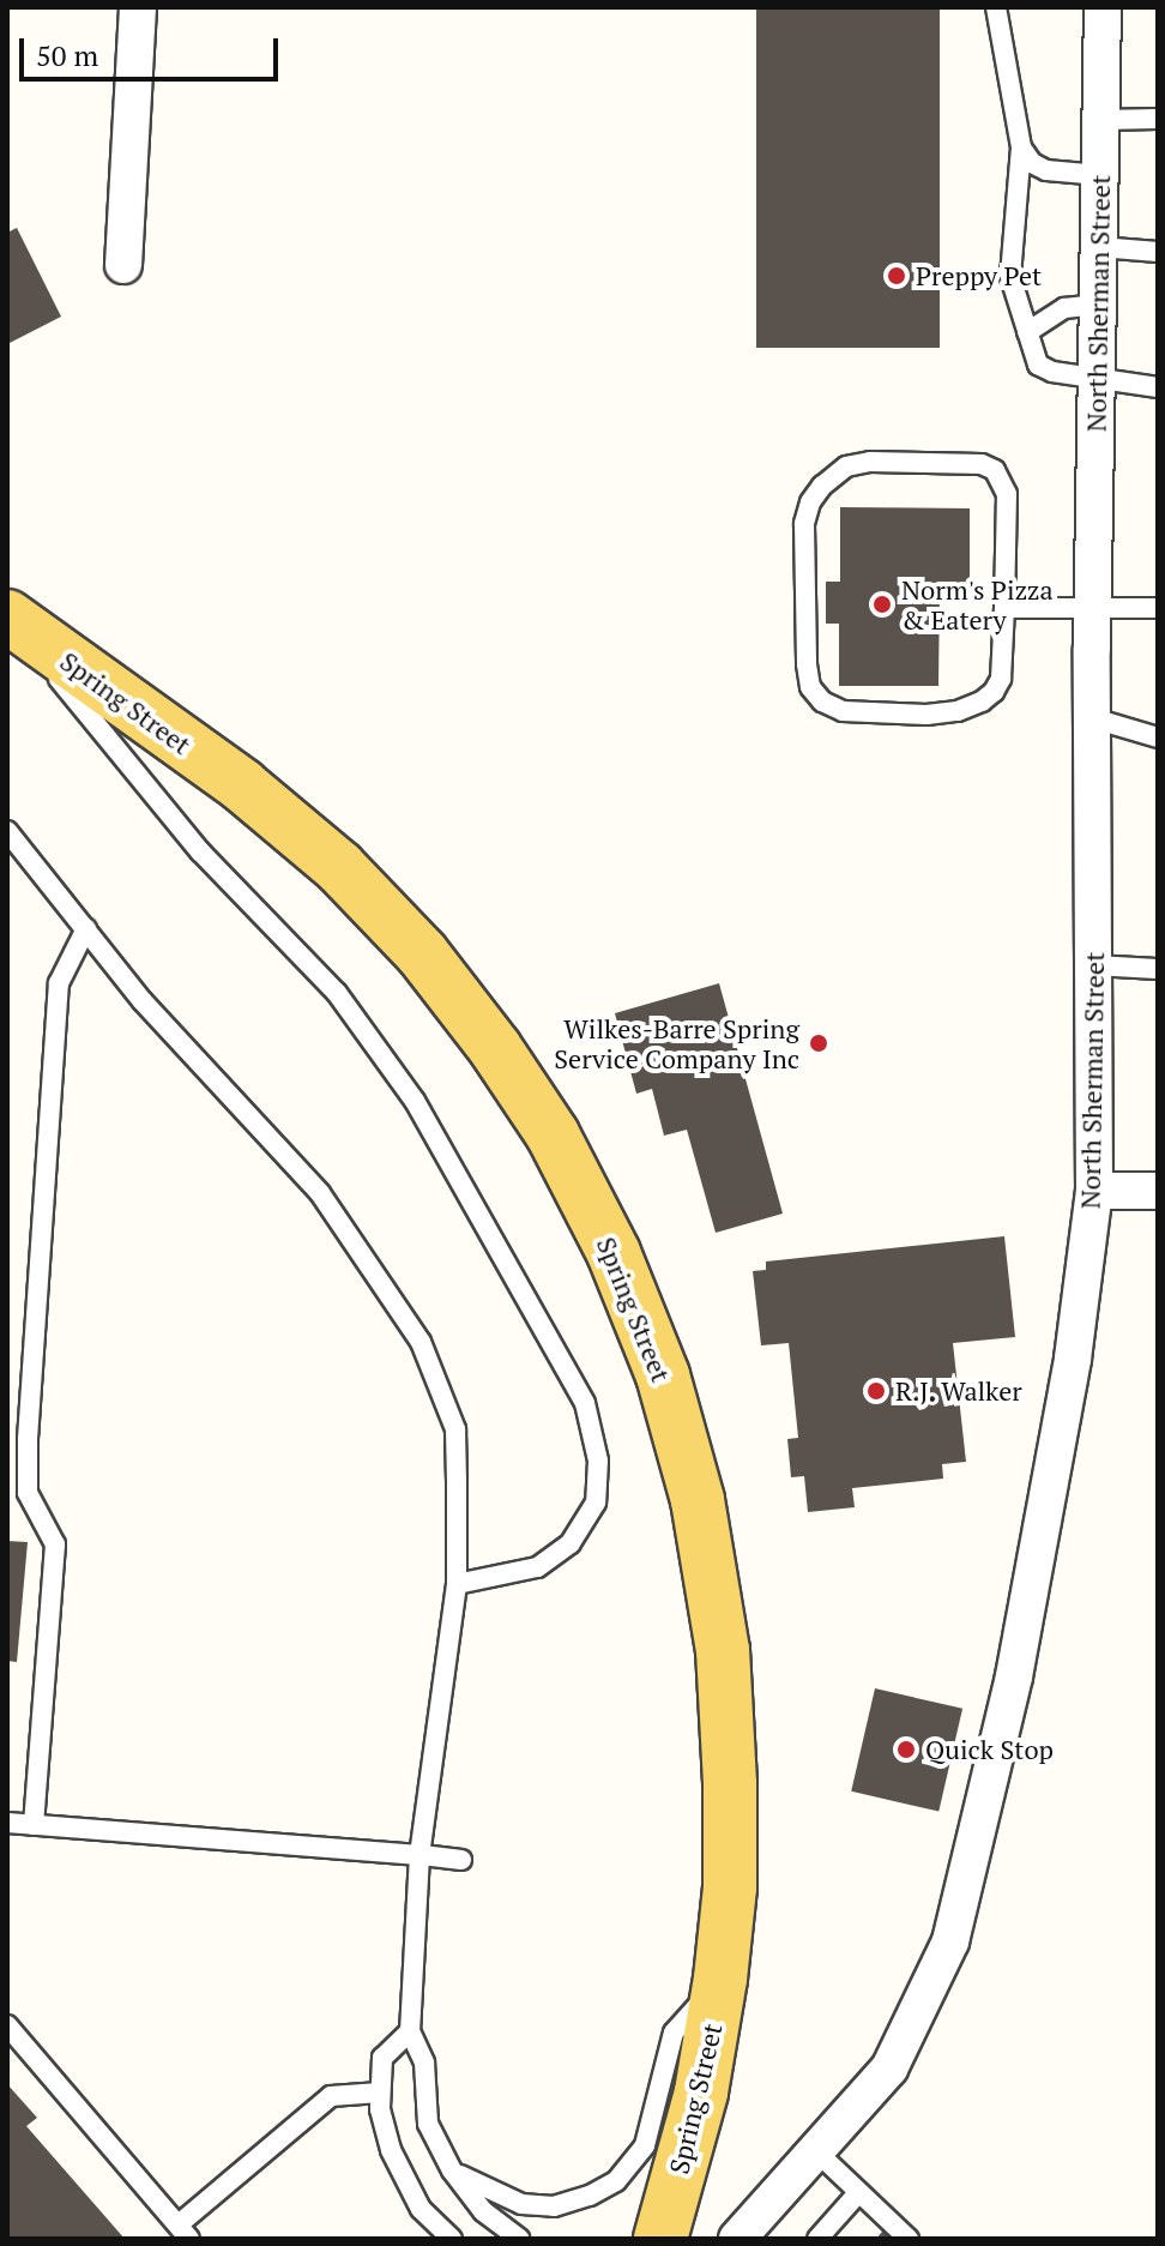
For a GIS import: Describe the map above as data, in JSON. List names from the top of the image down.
{
  "streets": {
    "main road": ["Spring Street"],
    "street": ["North Sherman Street"]
  },
  "places": [
    "Preppy Pet",
    "Norm's Pizza & Eatery",
    "Wilkes-Barre Spring Service Company Inc",
    "R.J. Walker",
    "Quick Stop"
  ],
  "scale_bar": "50 m"
}
